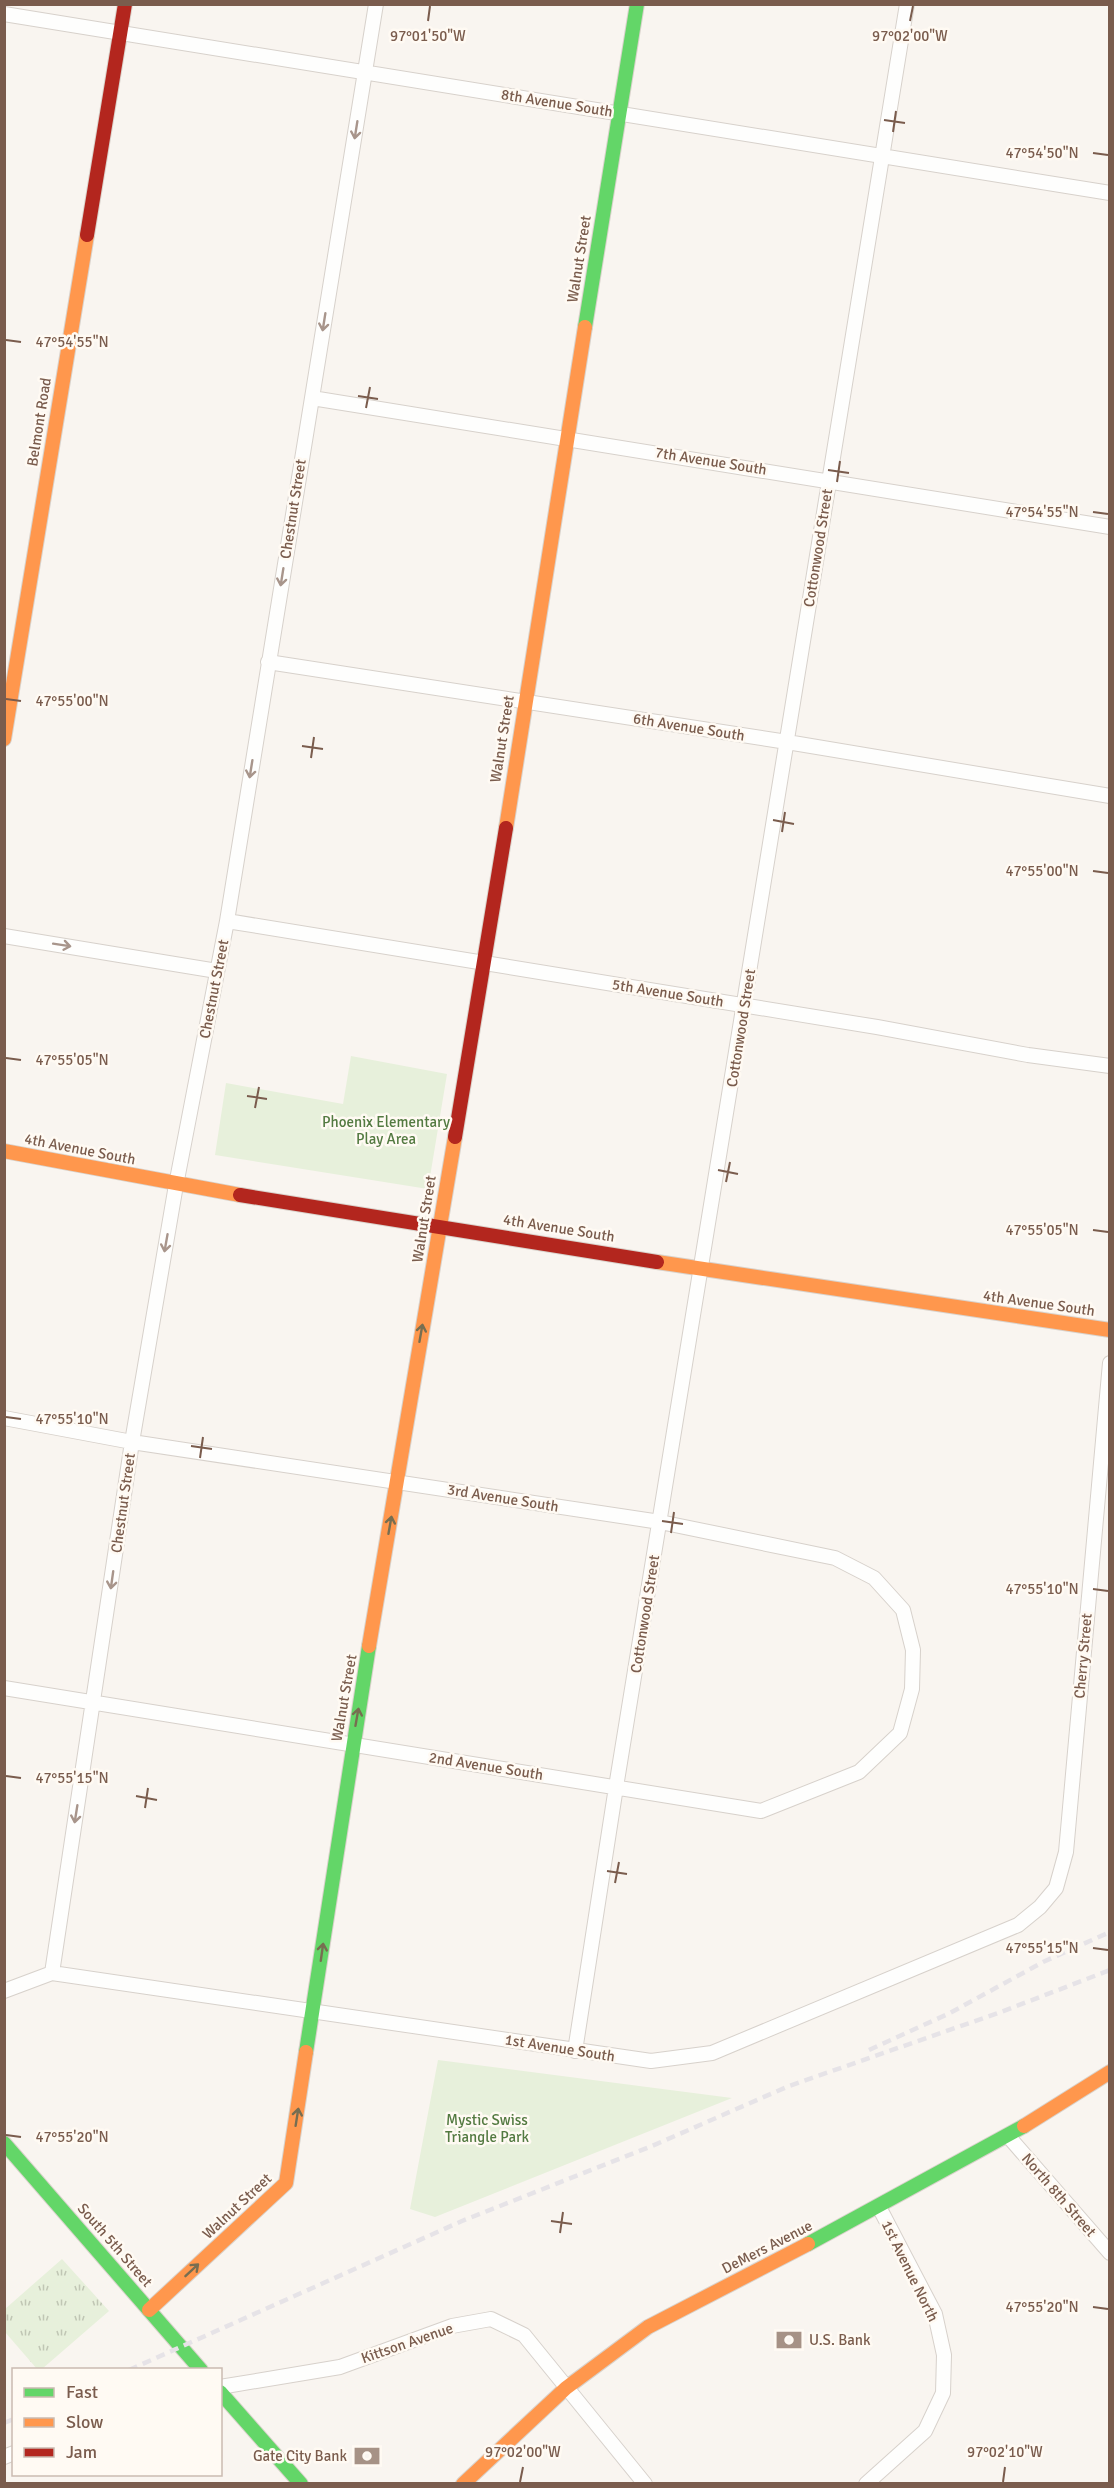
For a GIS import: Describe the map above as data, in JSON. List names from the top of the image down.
{
  "streets": {
    "street": [
      "8th Avenue South",
      "Walnut Street",
      "Belmont Road",
      "7th Avenue South",
      "Chestnut Street",
      "Cottonwood Street",
      "6th Avenue South",
      "5th Avenue South",
      "4th Avenue South",
      "3rd Avenue South",
      "Cherry Street",
      "2nd Avenue South",
      "1st Avenue South",
      "North 8th Street",
      "South 5th Street",
      "DeMers Avenue",
      "1st Avenue North",
      "Kittson Avenue"
    ]
  },
  "crossings": [
    ["8th Avenue South", "Walnut Street"],
    ["8th Avenue South", "Belmont Road"],
    ["8th Avenue South", "Chestnut Street"],
    ["8th Avenue South", "Cottonwood Street"],
    ["Walnut Street", "7th Avenue South"],
    ["Walnut Street", "6th Avenue South"],
    ["Walnut Street", "5th Avenue South"],
    ["Walnut Street", "4th Avenue South"],
    ["Walnut Street", "3rd Avenue South"],
    ["Walnut Street", "2nd Avenue South"],
    ["Walnut Street", "1st Avenue South"],
    ["Walnut Street", "South 5th Street"],
    ["7th Avenue South", "Chestnut Street"],
    ["7th Avenue South", "Cottonwood Street"],
    ["Chestnut Street", "6th Avenue South"],
    ["Chestnut Street", "5th Avenue South"],
    ["Chestnut Street", "4th Avenue South"],
    ["Chestnut Street", "3rd Avenue South"],
    ["Chestnut Street", "2nd Avenue South"],
    ["Chestnut Street", "1st Avenue South"],
    ["Cottonwood Street", "6th Avenue South"],
    ["Cottonwood Street", "5th Avenue South"],
    ["Cottonwood Street", "4th Avenue South"],
    ["Cottonwood Street", "3rd Avenue South"],
    ["Cottonwood Street", "2nd Avenue South"],
    ["Cottonwood Street", "1st Avenue South"],
    ["3rd Avenue South", "2nd Avenue South"],
    ["Cherry Street", "1st Avenue South"],
    ["North 8th Street", "DeMers Avenue"],
    ["DeMers Avenue", "1st Avenue North"],
    ["DeMers Avenue", "Kittson Avenue"]
  ],
  "one_way": ["Walnut Street", "Chestnut Street"],
  "parks": ["Phoenix Elementary Play Area", "Mystic Swiss Triangle Park"],
  "places": {
    "bank": ["U.S. Bank", "Gate City Bank"]
  },
  "legend": ["Fast", "Slow", "Jam"],
  "coordinates": [
    "97°01'50\"W",
    "97°02'00\"W",
    "47°54'50\"N",
    "47°54'55\"N",
    "47°55'00\"N",
    "47°55'05\"N",
    "47°55'10\"N",
    "47°55'15\"N",
    "47°55'20\"N",
    "97°02'10\"W"
  ]
}
